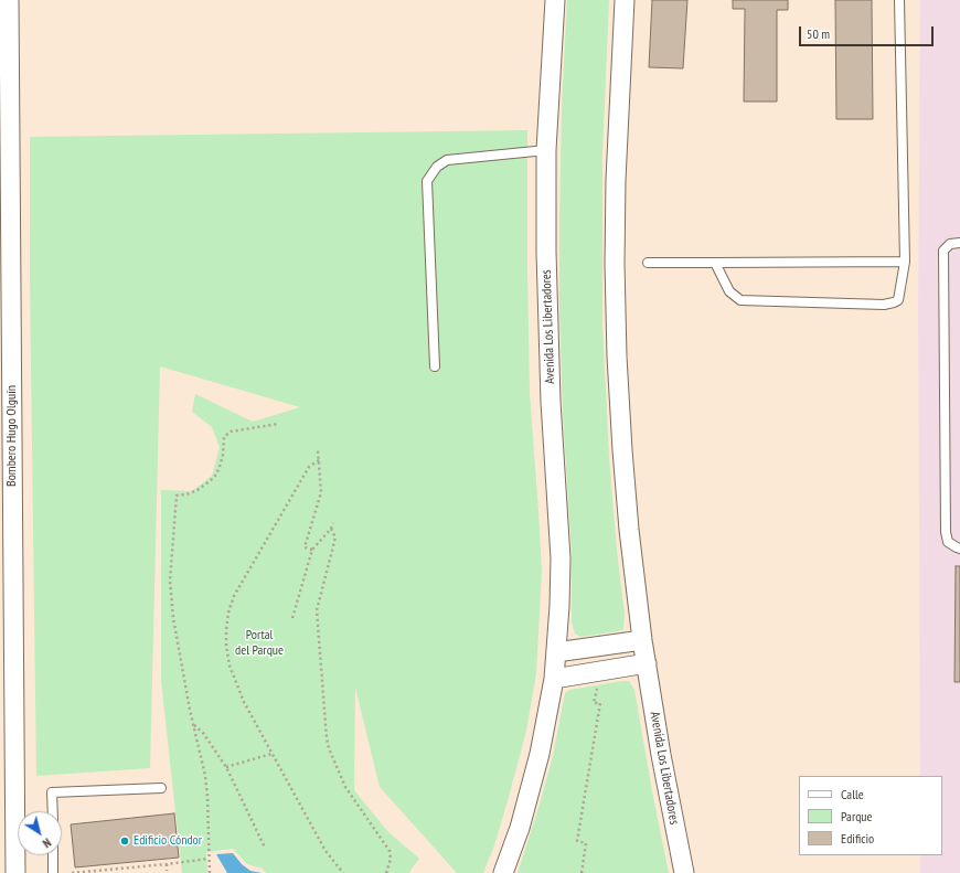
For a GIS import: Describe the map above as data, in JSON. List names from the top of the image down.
{
  "streets": {
    "street": ["Avenida Los Libertadores", "Bombero Hugo Olguín"]
  },
  "parks": ["Portal del Parque"],
  "places": ["Edificio Cóndor"],
  "legend": ["Calle", "Parque", "Edificio"],
  "scale_bar": "50 m",
  "north": "bottom right"
}
